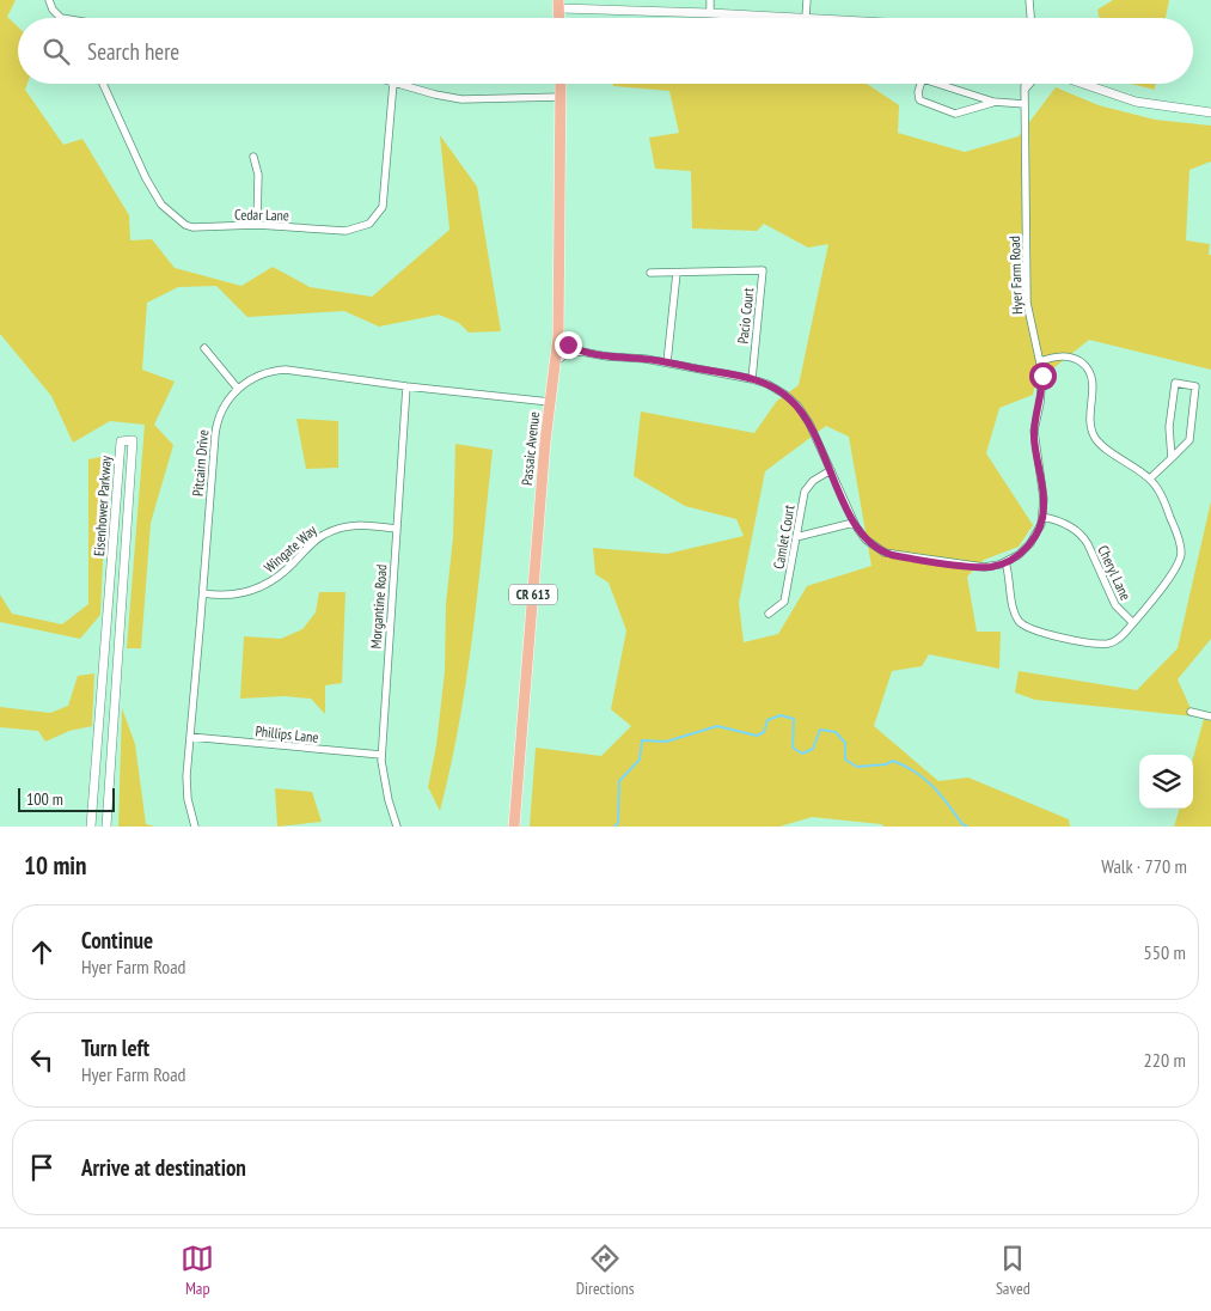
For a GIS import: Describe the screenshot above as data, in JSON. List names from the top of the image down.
{
  "streets": {
    "main road": ["Passaic Avenue", "CR 613"],
    "street": [
      "Cedar Lane",
      "Hyer Farm Road",
      "Pacio Court",
      "Pitcairn Drive",
      "Eisenhower Parkway",
      "Camlet Court",
      "Wingate Way",
      "Cheryl Lane",
      "Morgantine Road",
      "Phillips Lane"
    ]
  },
  "crossings": [
    ["Hyer Farm Road", "Pacio Court"],
    ["Hyer Farm Road", "Passaic Avenue"],
    ["Hyer Farm Road", "Camlet Court"],
    ["Hyer Farm Road", "Cheryl Lane"],
    ["Passaic Avenue", "Pitcairn Drive"],
    ["Pitcairn Drive", "Wingate Way"],
    ["Pitcairn Drive", "Morgantine Road"],
    ["Pitcairn Drive", "Phillips Lane"],
    ["Wingate Way", "Morgantine Road"],
    ["Morgantine Road", "Phillips Lane"]
  ],
  "scale_bar": "100 m",
  "page": {
    "search": "Search here",
    "scale": "100 m",
    "heading": ["10 min", "Walk · 770 m"],
    "list": [
      ["Continue", "Hyer Farm Road", "550 m"],
      ["Turn left", "Hyer Farm Road", "220 m"],
      "Arrive at destination"
    ],
    "nav": ["Map", "Directions", "Saved"]
  }
}
